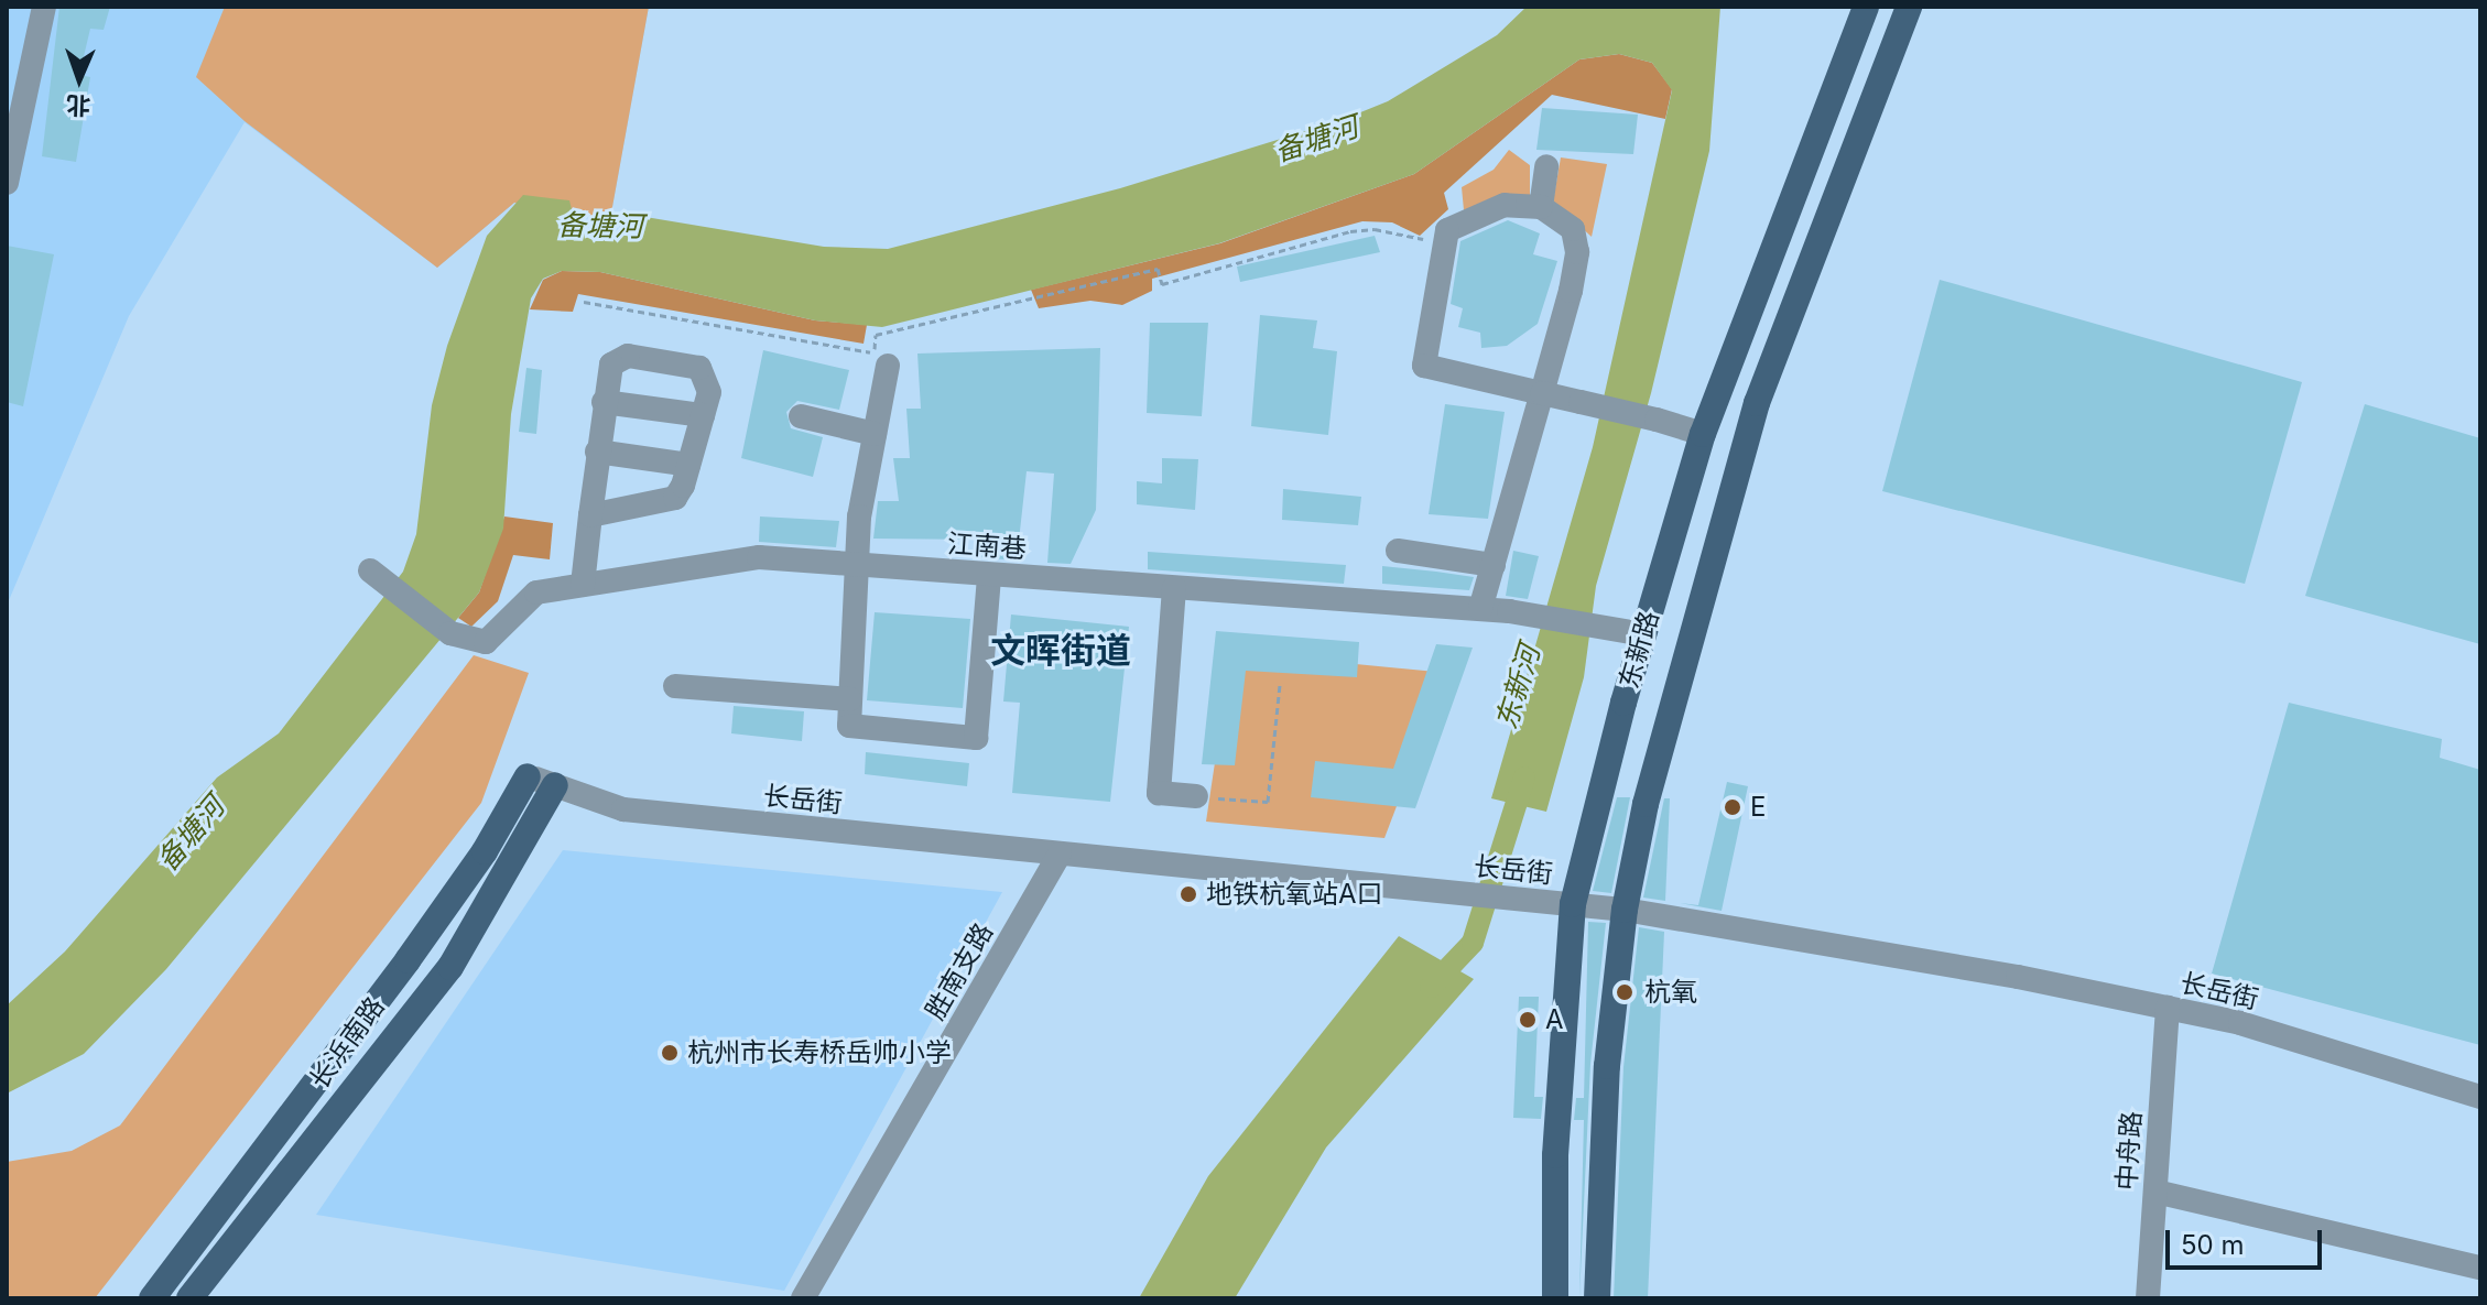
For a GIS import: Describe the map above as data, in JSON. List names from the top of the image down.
{
  "streets": {
    "main road": ["东新路", "长浜南路"],
    "street": [
      "江南巷",
      "长岳街",
      "胜南支路",
      "中舟路"
    ]
  },
  "crossings": [
    ["江南巷", "东新路"],
    ["东新路", "长岳街"],
    ["长岳街", "胜南支路"],
    ["长岳街", "长浜南路"],
    ["长岳街", "中舟路"]
  ],
  "districts": ["文晖街道"],
  "water": ["备塘河", "东新河"],
  "places": [
    "E",
    "地铁杭氧站A口",
    "杭氧",
    "A",
    "杭州市长寿桥岳帅小学"
  ],
  "scale_bar": "50 m",
  "north": "bottom"
}
